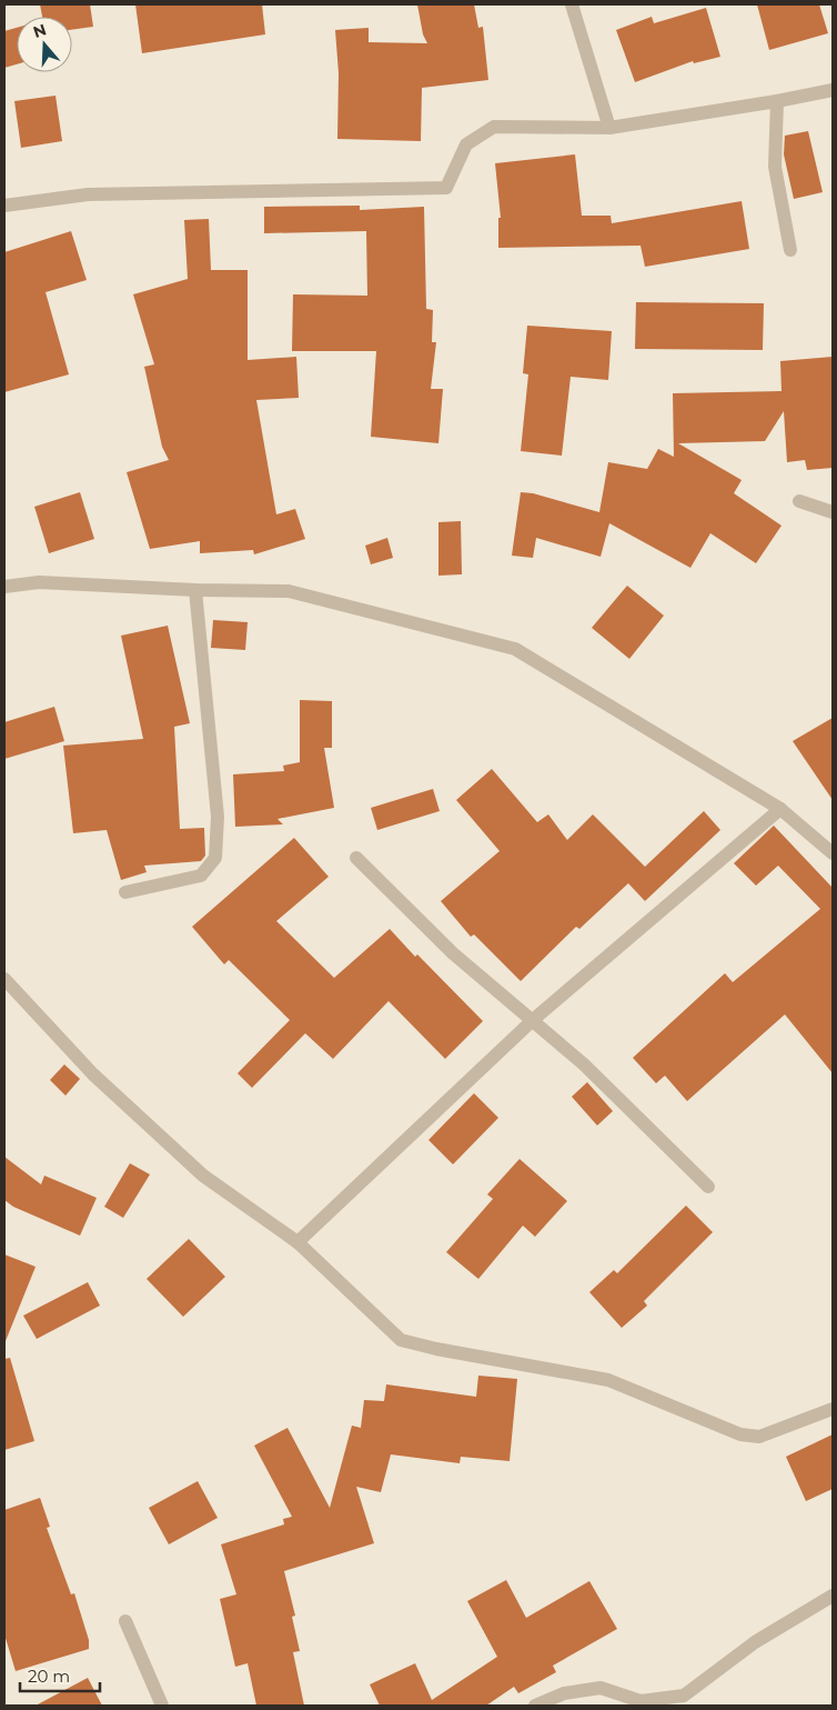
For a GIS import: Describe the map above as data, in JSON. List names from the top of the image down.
{
  "scale_bar": "20 m",
  "north": "top"
}
